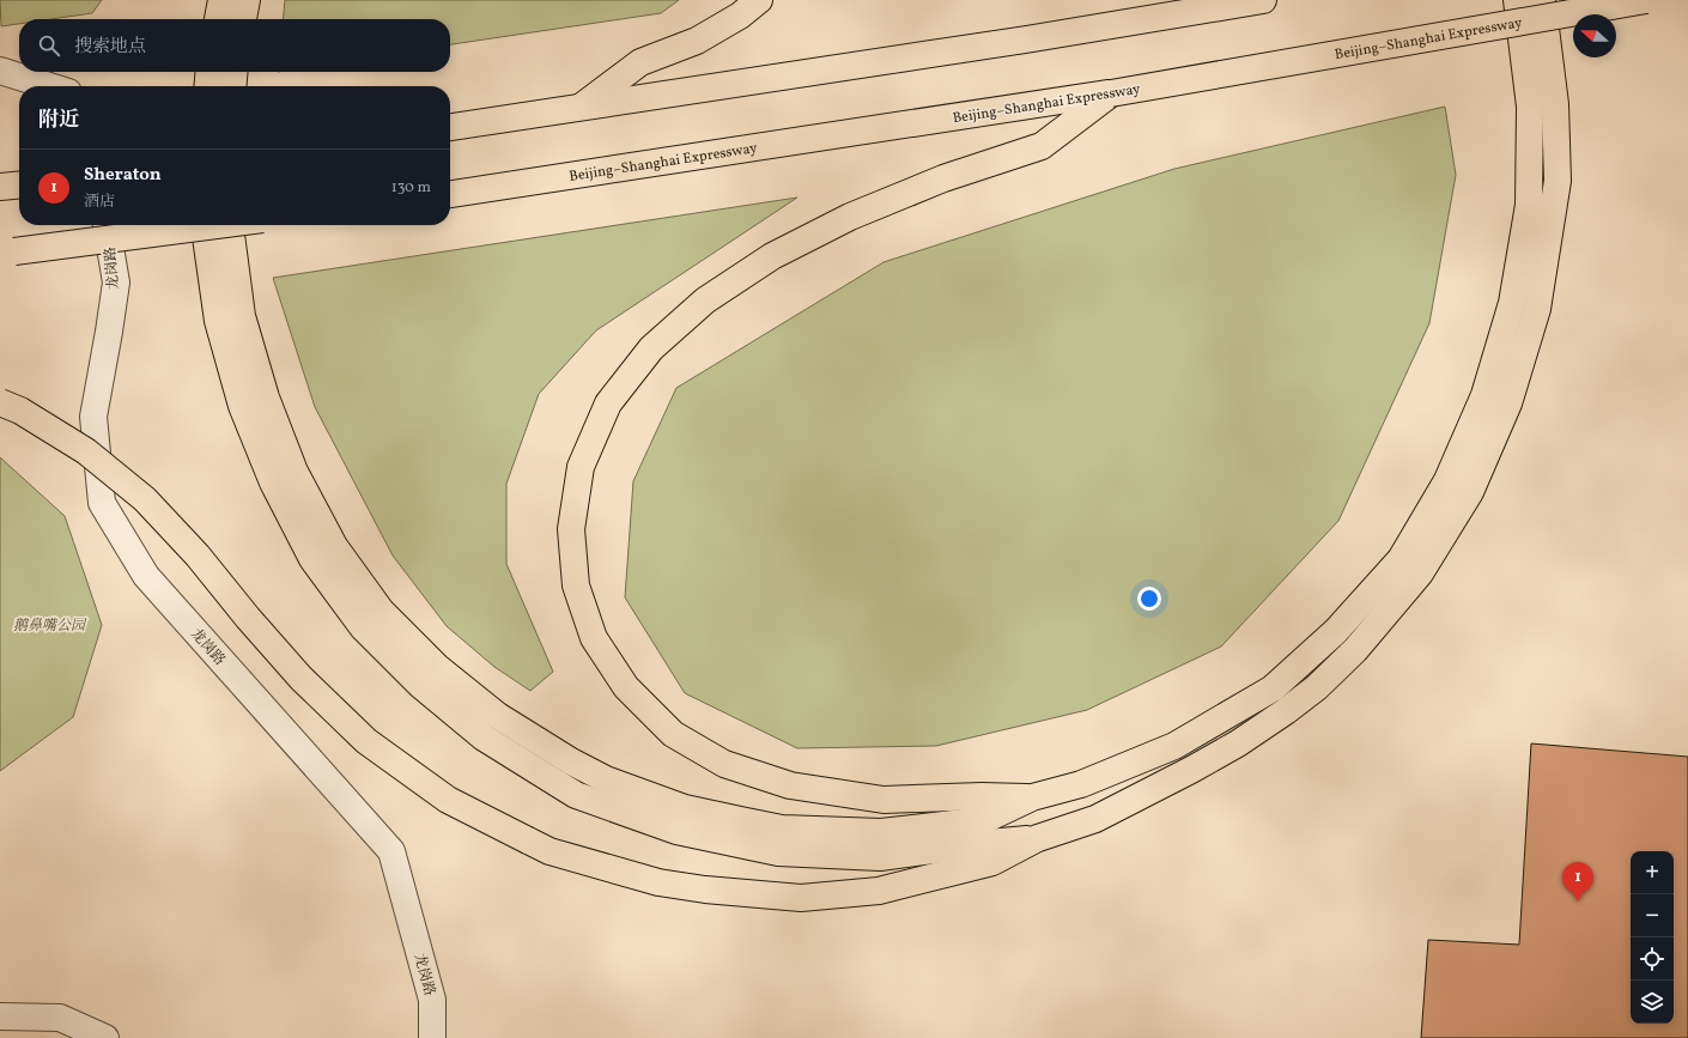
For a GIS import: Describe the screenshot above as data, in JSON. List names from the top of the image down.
{
  "streets": {
    "highway": ["Beijing–Shanghai Expressway"],
    "street": ["龙岗路"]
  },
  "parks": ["鹅鼻嘴公园"],
  "north": "left",
  "page": {
    "search": "搜索地点",
    "heading": "附近",
    "list": [
      {
        "mark": "1",
        "name": "Sheraton",
        "note": "酒店",
        "value": "130 m"
      }
    ],
    "map_buttons": ["+", "−"],
    "pins": "1"
  }
}
